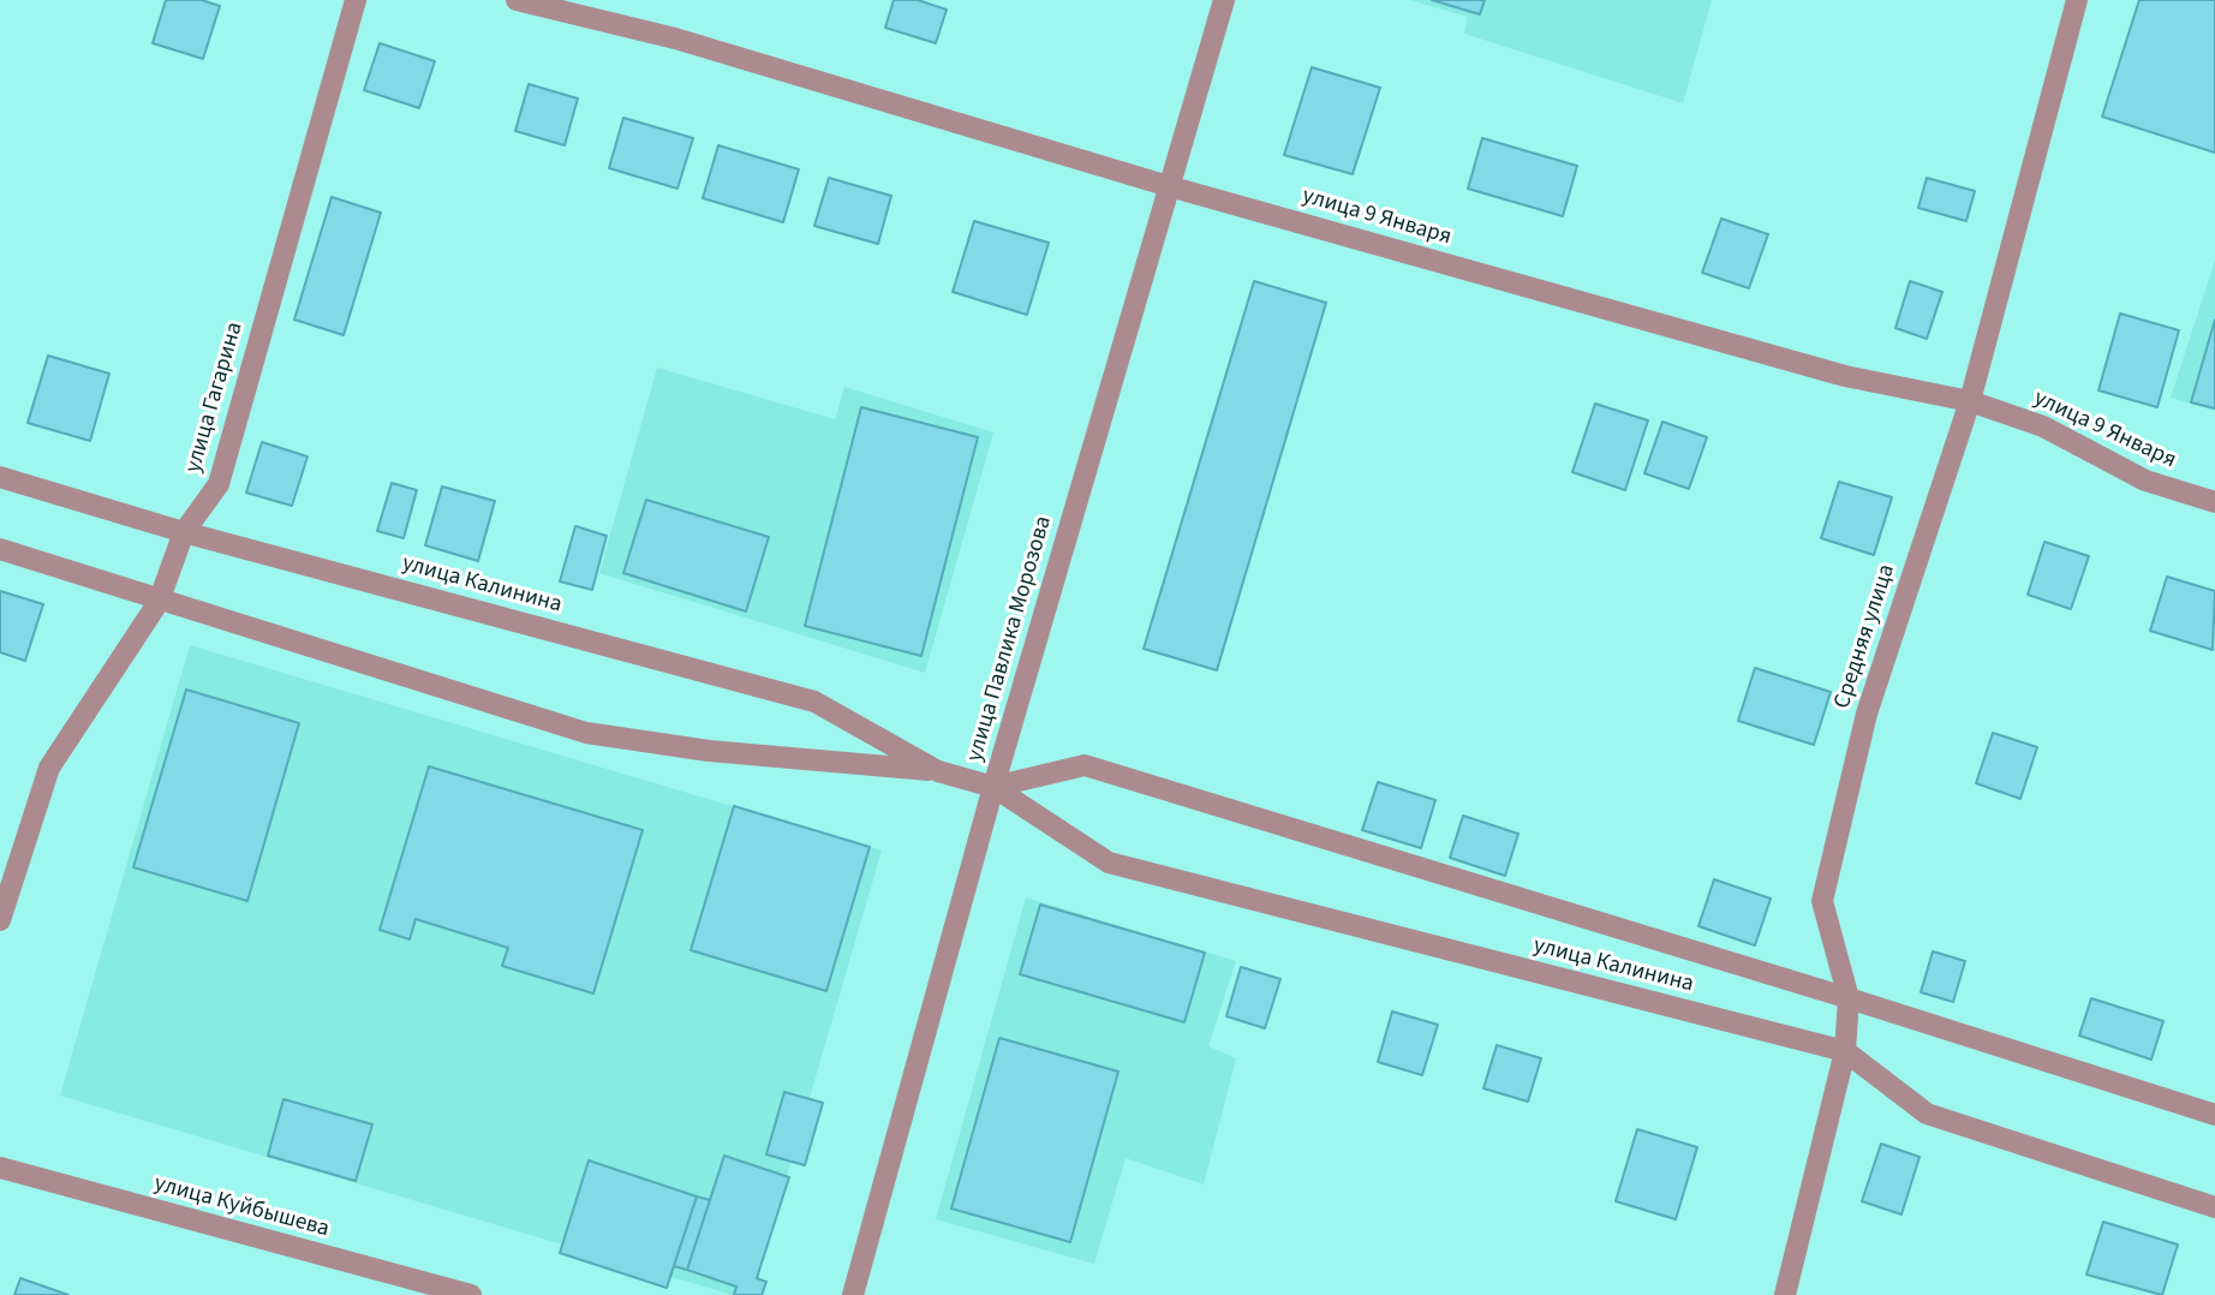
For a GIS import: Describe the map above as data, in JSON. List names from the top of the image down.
{
  "streets": {
    "street": [
      "улица 9 Января",
      "улица Гагарина",
      "улица Калинина",
      "Средняя улица",
      "улица Павлика Морозова",
      "улица Куйбышева"
    ]
  },
  "crossings": [
    ["улица 9 Января", "Средняя улица"],
    ["улица 9 Января", "улица Павлика Морозова"],
    ["улица Гагарина", "улица Калинина"],
    ["улица Калинина", "Средняя улица"],
    ["улица Калинина", "улица Павлика Морозова"]
  ]
}
